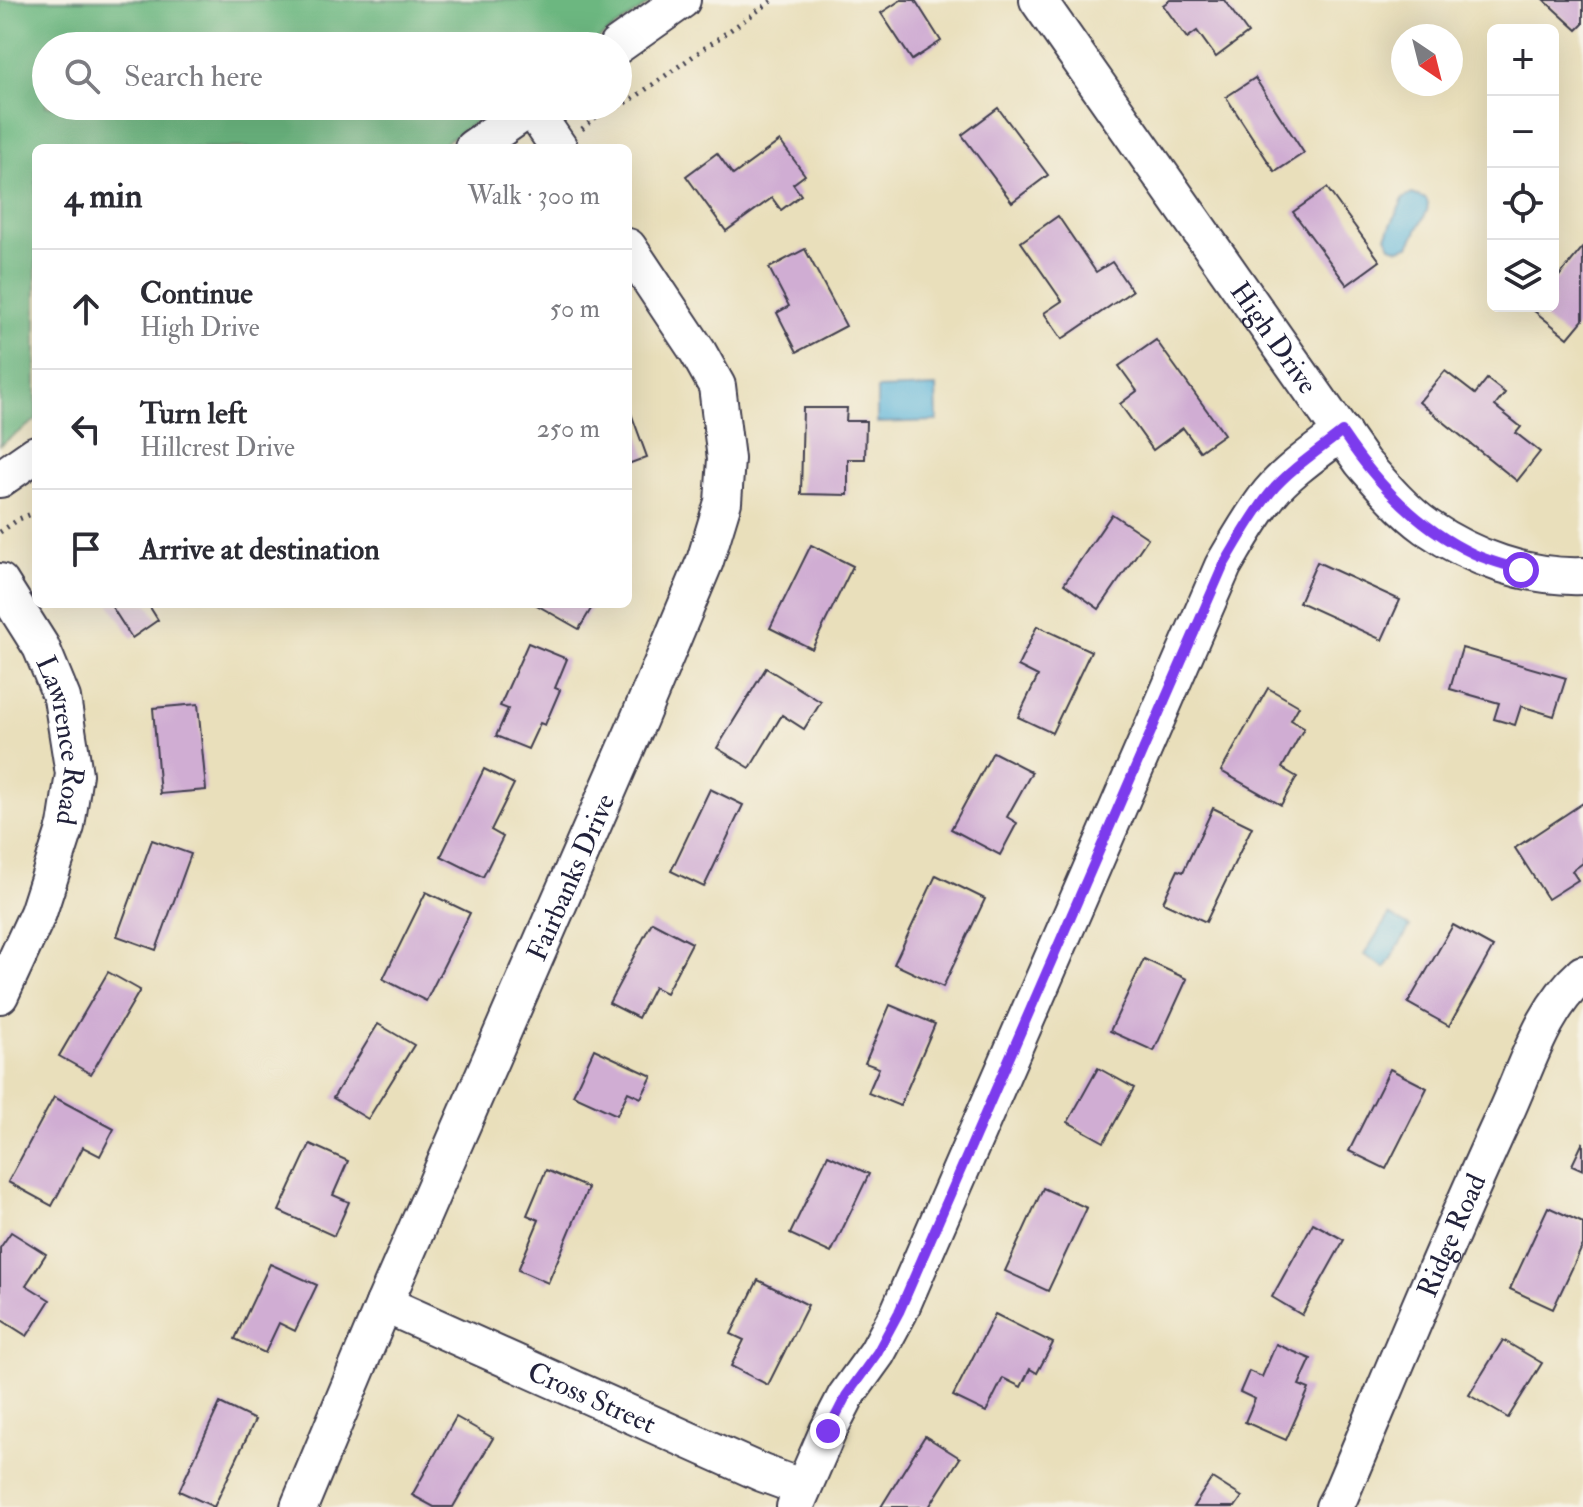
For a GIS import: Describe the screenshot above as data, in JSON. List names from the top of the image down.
{
  "streets": {
    "street": [
      "High Drive",
      "Lawrence Road",
      "Fairbanks Drive",
      "Ridge Road",
      "Cross Street"
    ]
  },
  "crossings": [
    ["Fairbanks Drive", "Cross Street"]
  ],
  "north": "bottom right",
  "page": {
    "map_buttons": ["+", "−"],
    "search": "Search here",
    "heading": ["4 min", "Walk · 300 m"],
    "list": [
      ["Continue", "High Drive", "50 m"],
      ["Turn left", "Hillcrest Drive", "250 m"],
      "Arrive at destination"
    ]
  }
}
